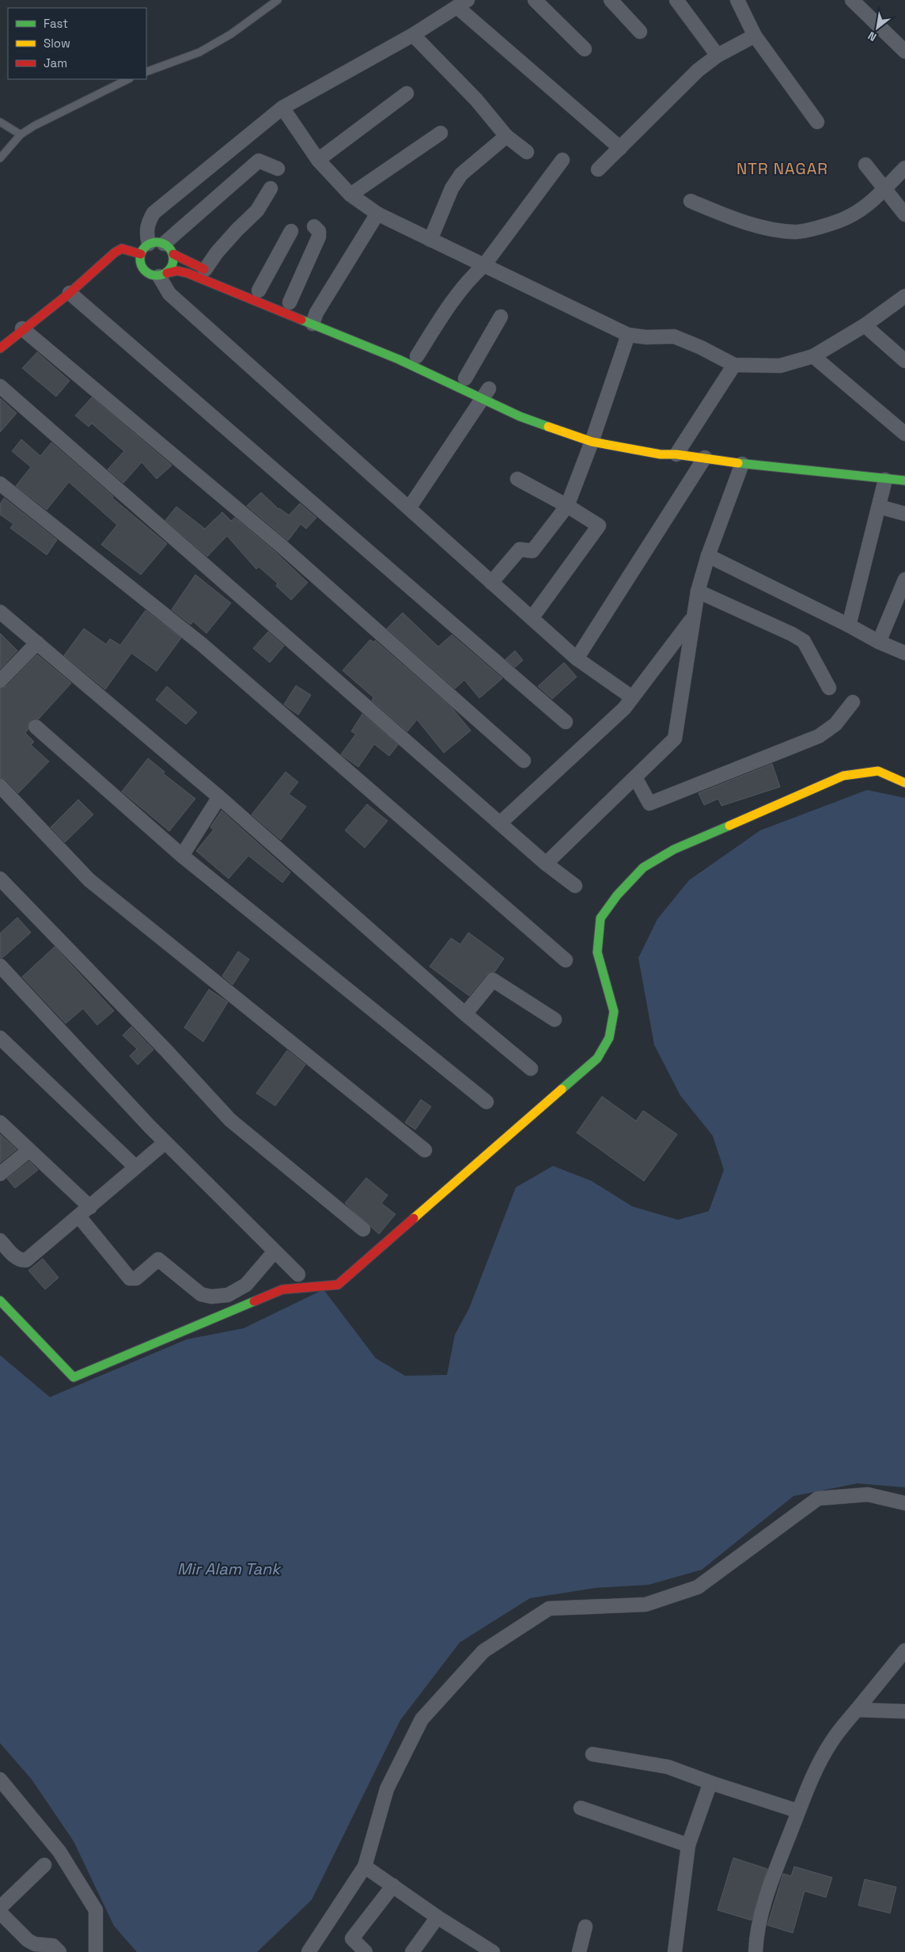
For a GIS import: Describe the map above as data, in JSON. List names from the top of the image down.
{
  "districts": ["NTR NAGAR"],
  "water": ["Mir Alam Tank"],
  "legend": ["Fast", "Slow", "Jam"],
  "north": "bottom left"
}
